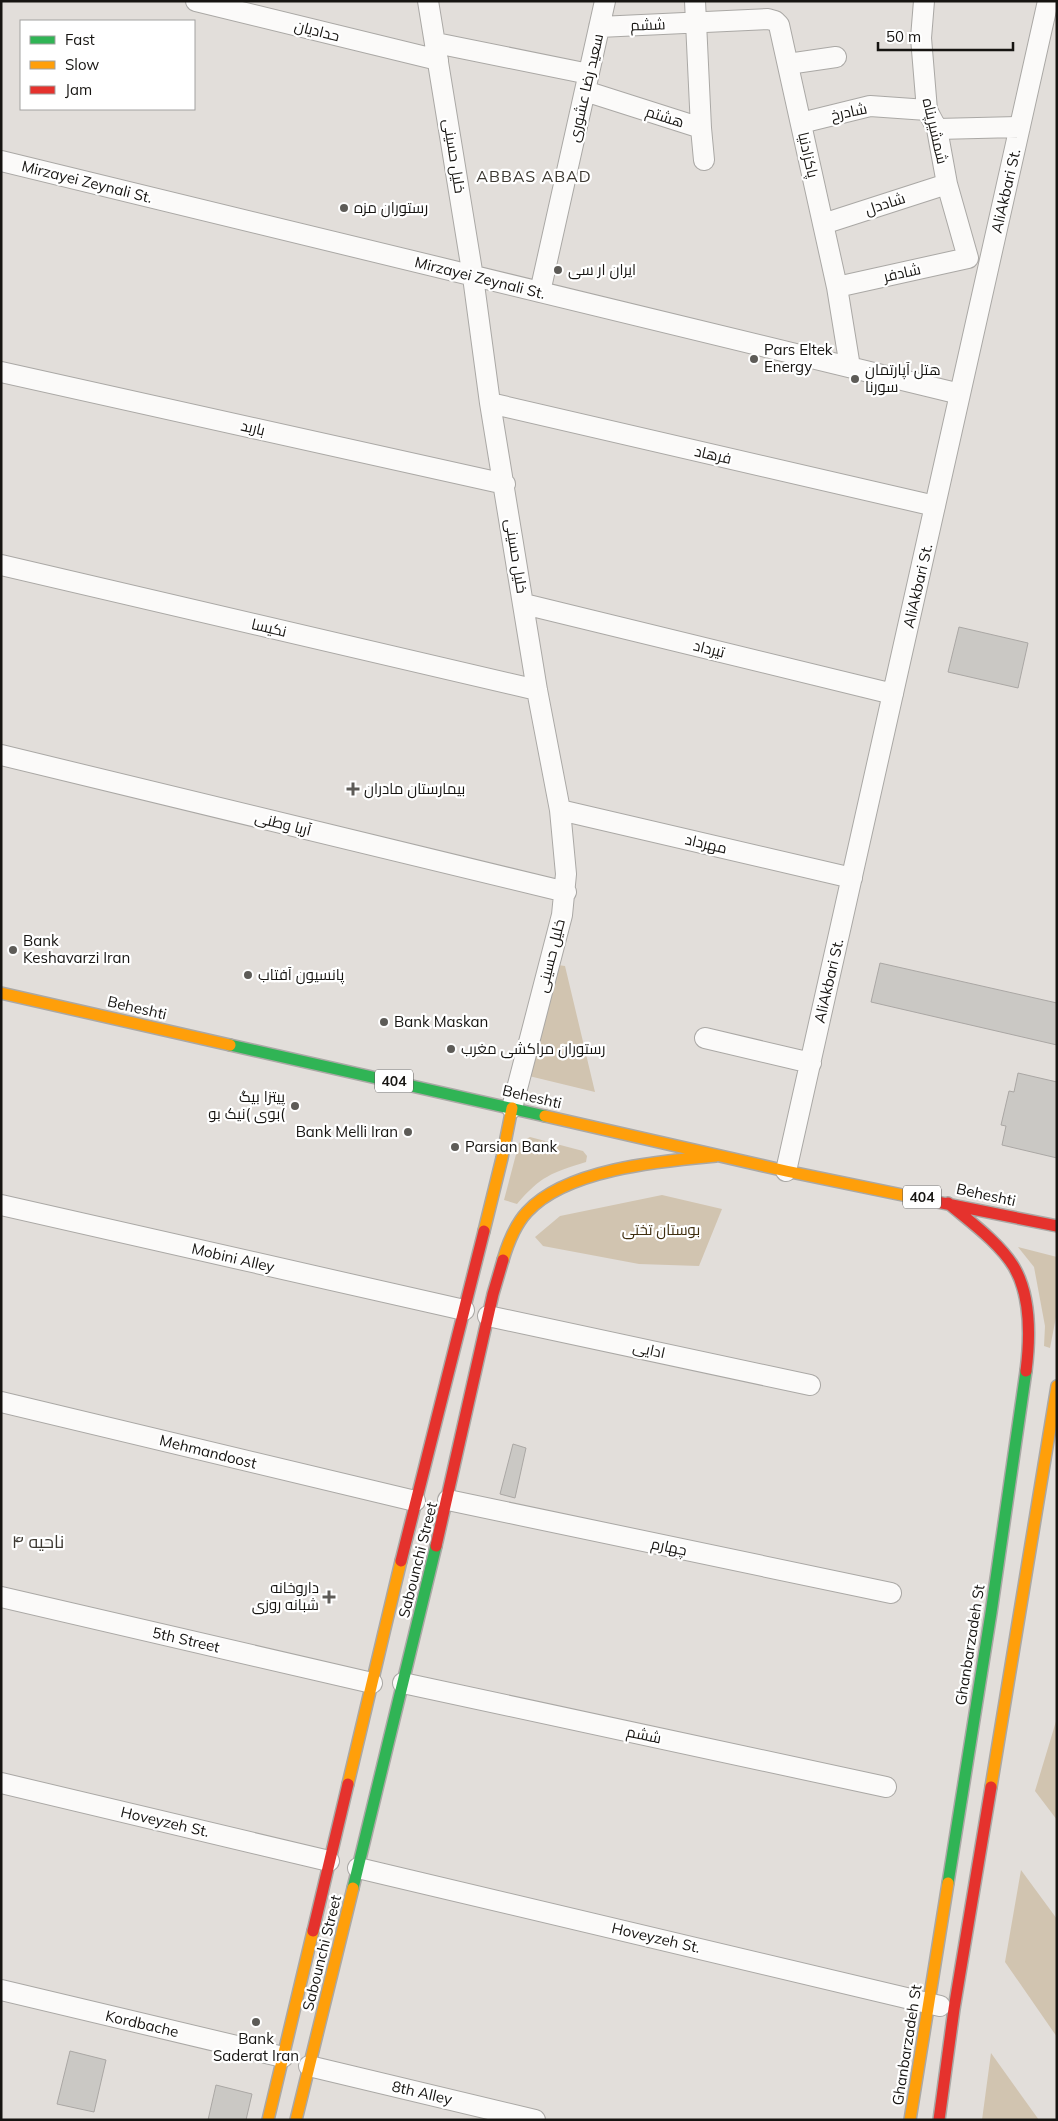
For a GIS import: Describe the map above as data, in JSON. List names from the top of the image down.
{
  "streets": {
    "main road": [
      "Beheshti",
      "404",
      "Sabounchi Street",
      "Ghanbarzadeh St"
    ],
    "street": [
      "ششم",
      "حدادیان",
      "سعید رضا عشوری",
      "شادرخ",
      "هشتم",
      "شمشیرپناه",
      "پاکزادنیا",
      "خلیل حسینی",
      "Mirzayei Zeynali St.",
      "AliAkbari St.",
      "شاددل",
      "شادفر",
      "باربد",
      "فرهاد",
      "نکیسا",
      "تیرداد",
      "آریا وطنی",
      "مهرداد",
      "Mobini Alley",
      "ادایی",
      "Mehmandoost",
      "چهارم",
      "5th Street",
      "Hoveyzeh St.",
      "Kordbache",
      "8th Alley"
    ]
  },
  "crossings": [
    ["ششم", "سعید رضا عشوری"],
    ["ششم", "هشتم"],
    ["ششم", "پاکزادنیا"],
    ["ششم", "Sabounchi Street"],
    ["حدادیان", "سعید رضا عشوری"],
    ["حدادیان", "هشتم"],
    ["حدادیان", "خلیل حسینی"],
    ["سعید رضا عشوری", "هشتم"],
    ["سعید رضا عشوری", "Mirzayei Zeynali St."],
    ["شادرخ", "شمشیرپناه"],
    ["شادرخ", "پاکزادنیا"],
    ["هشتم", "پاکزادنیا"],
    ["شمشیرپناه", "شاددل"],
    ["شمشیرپناه", "شادفر"],
    ["پاکزادنیا", "Mirzayei Zeynali St."],
    ["پاکزادنیا", "شاددل"],
    ["پاکزادنیا", "شادفر"],
    ["خلیل حسینی", "Mirzayei Zeynali St."],
    ["خلیل حسینی", "باربد"],
    ["خلیل حسینی", "فرهاد"],
    ["خلیل حسینی", "نکیسا"],
    ["خلیل حسینی", "تیرداد"],
    ["خلیل حسینی", "آریا وطنی"],
    ["خلیل حسینی", "مهرداد"],
    ["خلیل حسینی", "Beheshti"],
    ["خلیل حسینی", "Sabounchi Street"],
    ["Mirzayei Zeynali St.", "AliAkbari St."],
    ["AliAkbari St.", "فرهاد"],
    ["AliAkbari St.", "تیرداد"],
    ["AliAkbari St.", "مهرداد"],
    ["AliAkbari St.", "Beheshti"],
    ["Beheshti", "Sabounchi Street"],
    ["Beheshti", "Ghanbarzadeh St"],
    ["Mobini Alley", "ادایی"],
    ["Mobini Alley", "Sabounchi Street"],
    ["ادایی", "Sabounchi Street"],
    ["Mehmandoost", "Sabounchi Street"],
    ["چهارم", "Sabounchi Street"],
    ["Sabounchi Street", "5th Street"],
    ["Sabounchi Street", "Hoveyzeh St."],
    ["Sabounchi Street", "Kordbache"],
    ["Sabounchi Street", "8th Alley"],
    ["Ghanbarzadeh St", "Hoveyzeh St."]
  ],
  "districts": ["ABBAS ABAD", "ناحیه ۴"],
  "parks": ["بوستان تختی"],
  "places": {
    "other": [
      "رستوران مزه",
      "ایران ار سی",
      "Pars Eltek Energy",
      "هتل آپارتمان سورنا",
      "Bank Keshavarzi Iran",
      "پانسیون آفتاب",
      "Bank Maskan",
      "رستوران مراکشی مغرب",
      "پیتزا بیگ بوی )نیک بو(",
      "Bank Melli Iran",
      "Parsian Bank",
      "Bank Saderat Iran"
    ],
    "health": ["بیمارستان مادران", "داروخانه شبانه روزی"]
  },
  "legend": ["Fast", "Slow", "Jam"],
  "scale_bar": "50 m"
}
